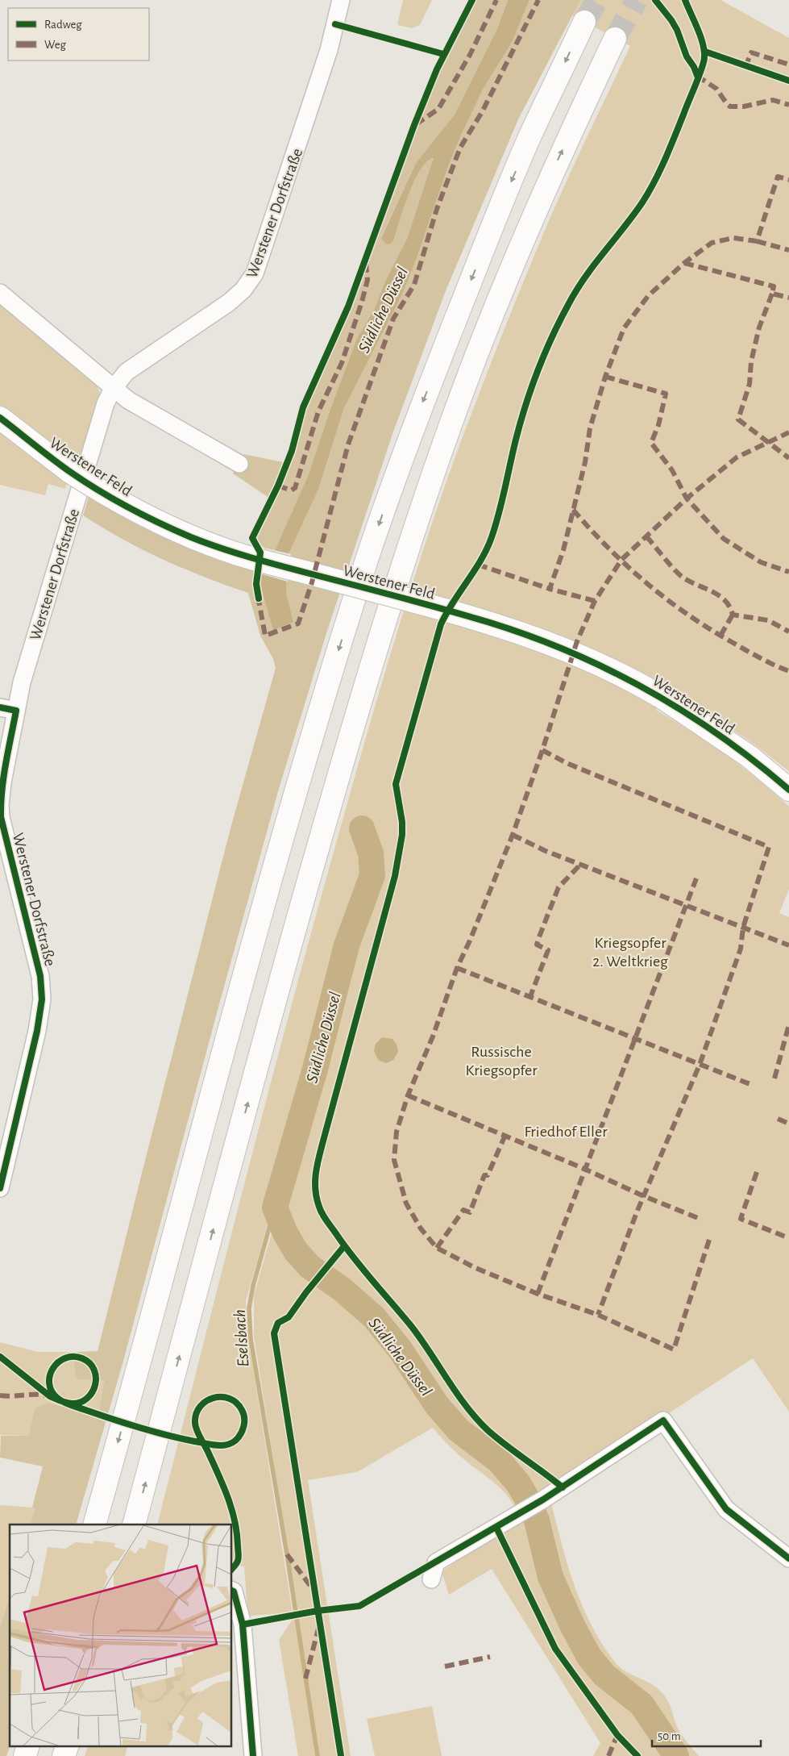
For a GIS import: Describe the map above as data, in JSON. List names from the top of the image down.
{
  "streets": {
    "main road": ["Werstener Feld"],
    "street": ["Werstener Dorfstraße"]
  },
  "water": ["Südliche Düssel", "Eselsbach"],
  "parks": ["Kriegsopfer 2. Weltkrieg", "Russische Kriegsopfer", "Friedhof Eller"],
  "legend": ["Radweg", "Weg"],
  "scale_bar": "50 m"
}
